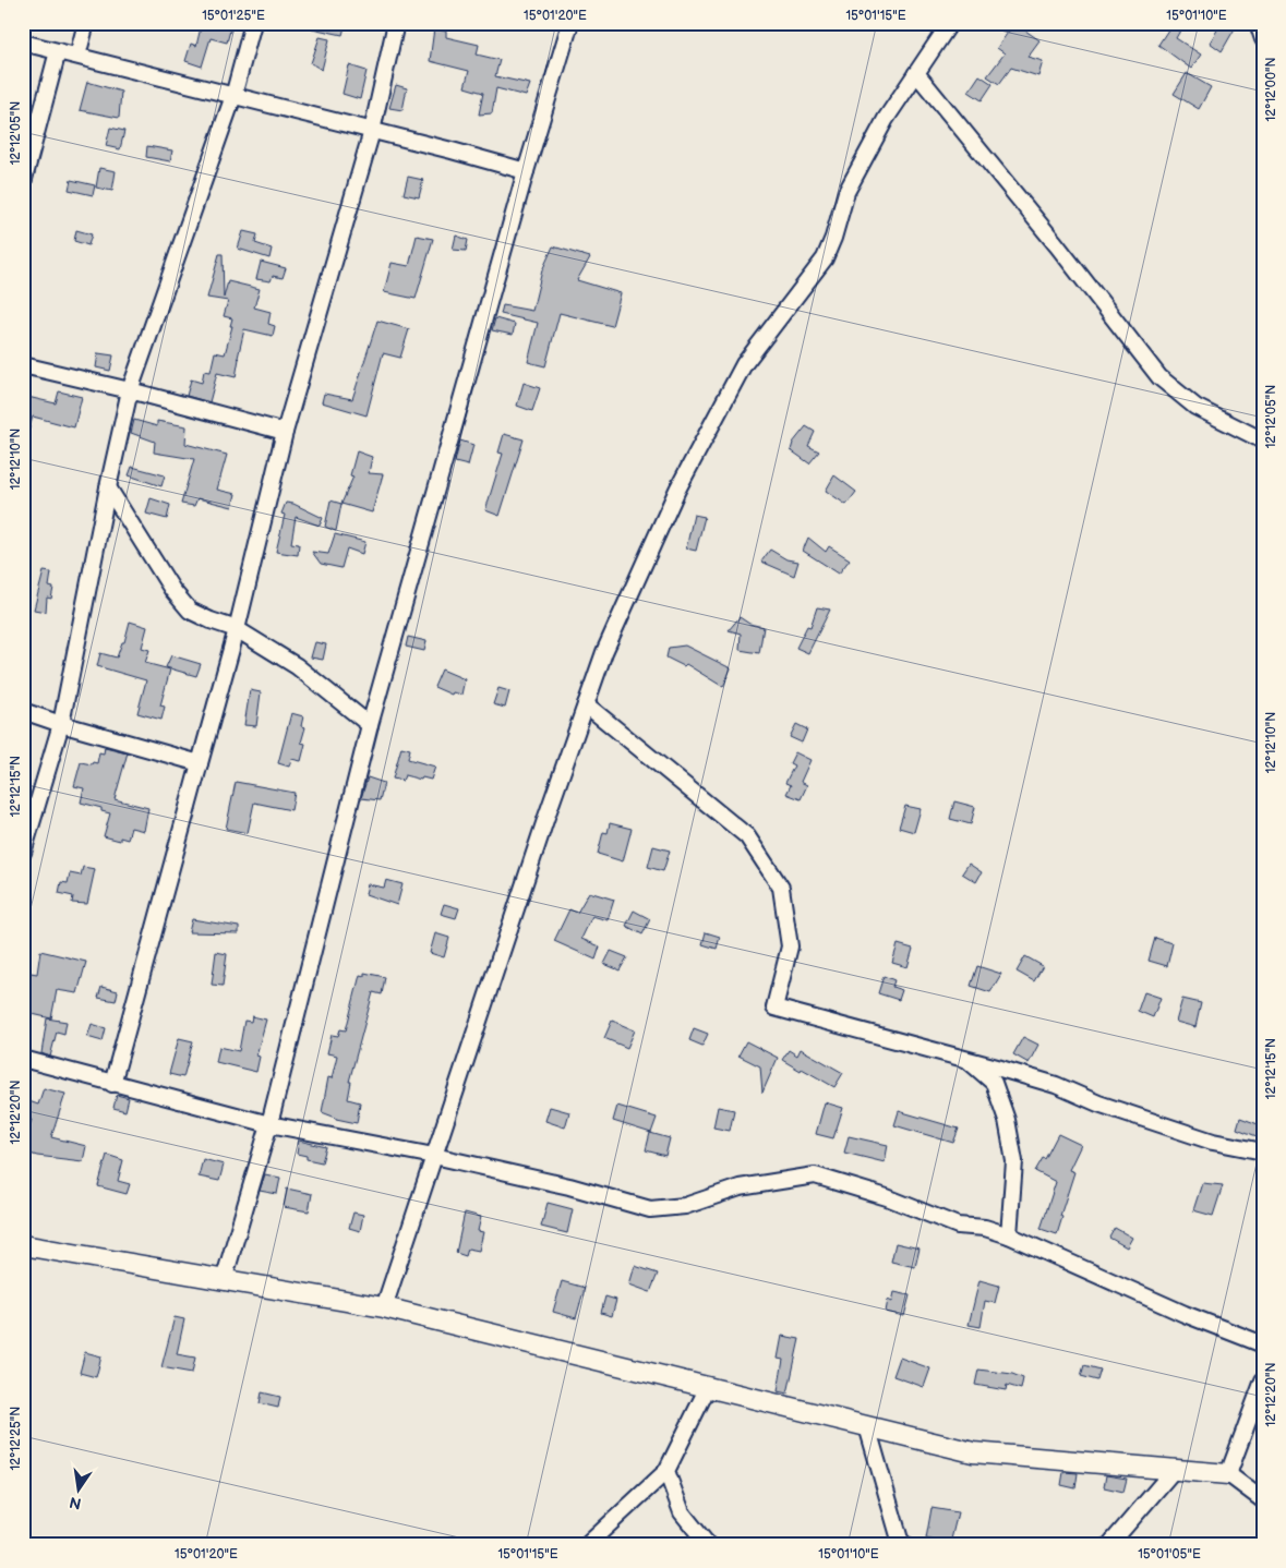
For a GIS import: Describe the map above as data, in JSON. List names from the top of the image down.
{
  "north": "bottom",
  "coordinates": [
    "15°01'25\"E",
    "15°01'20\"E",
    "15°01'15\"E",
    "15°01'10\"E",
    "12°12'00\"N",
    "12°12'05\"N",
    "12°12'10\"N",
    "12°12'15\"N",
    "12°12'20\"N",
    "12°12'25\"N",
    "15°01'05\"E"
  ]
}
